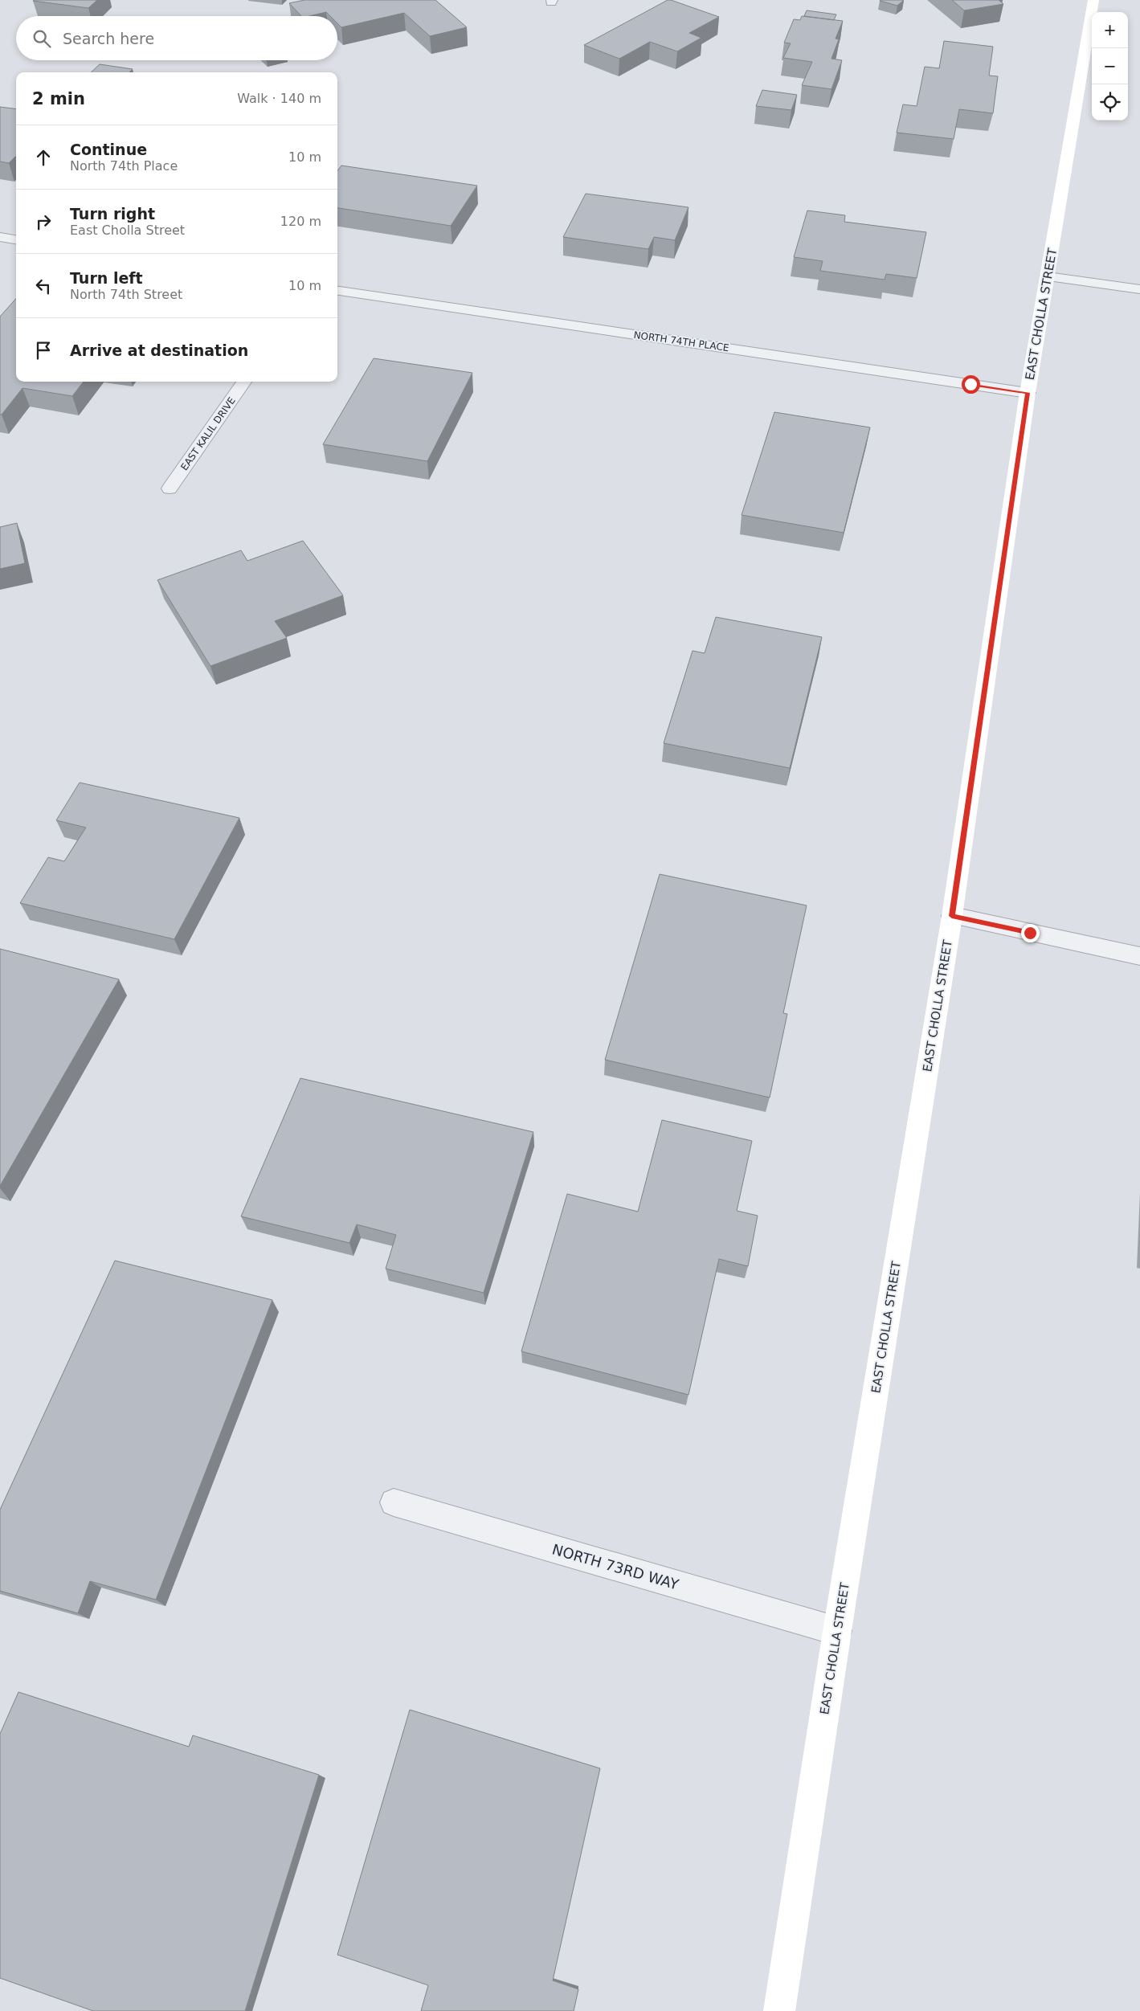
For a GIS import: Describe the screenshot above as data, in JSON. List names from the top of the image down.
{
  "streets": {
    "street": [
      "EAST CHOLLA STREET",
      "NORTH 74TH PLACE",
      "EAST KALIL DRIVE",
      "NORTH 73RD WAY"
    ]
  },
  "crossings": [
    ["EAST CHOLLA STREET", "NORTH 74TH PLACE"],
    ["EAST CHOLLA STREET", "NORTH 73RD WAY"]
  ],
  "page": {
    "map_buttons": ["+", "−"],
    "search": "Search here",
    "heading": ["2 min", "Walk · 140 m"],
    "list": [
      ["Continue", "North 74th Place", "10 m"],
      ["Turn right", "East Cholla Street", "120 m"],
      ["Turn left", "North 74th Street", "10 m"],
      "Arrive at destination"
    ]
  }
}
